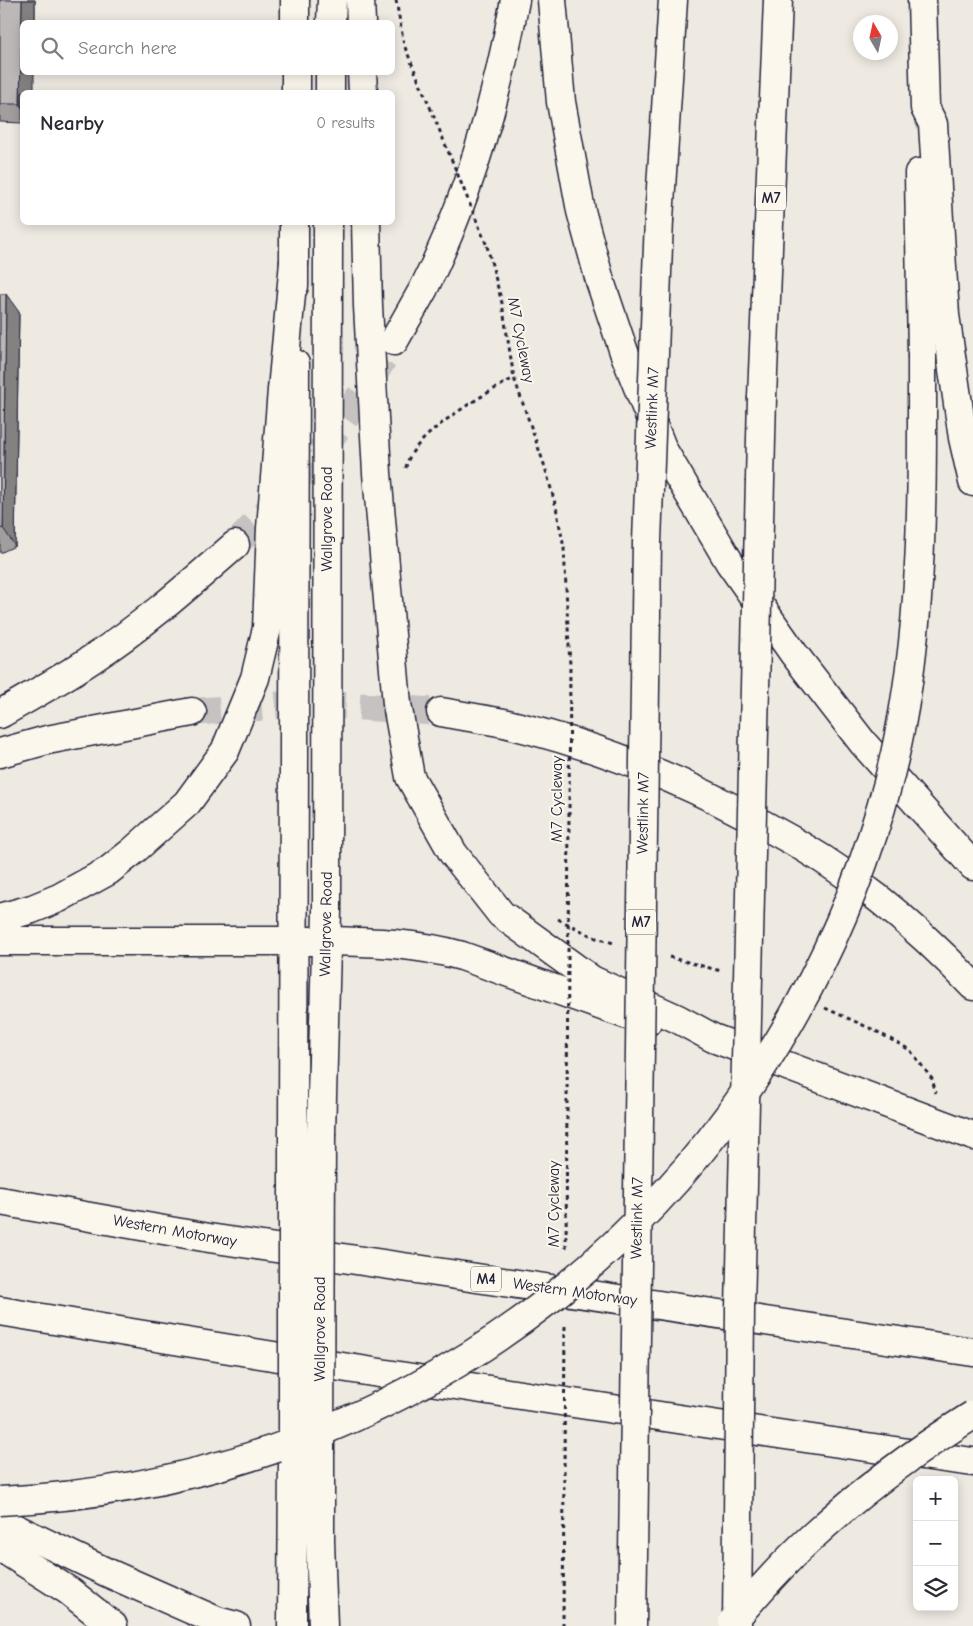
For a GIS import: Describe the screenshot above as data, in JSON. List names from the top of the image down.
{
  "streets": {
    "main road": [
      "M7",
      "Westlink M7",
      "Wallgrove Road",
      "Western Motorway",
      "M4"
    ],
    "path": ["M7 Cycleway"]
  },
  "north": "top",
  "page": {
    "search": "Search here",
    "heading": ["Nearby", "0 results"],
    "map_buttons": ["+", "−"]
  }
}
